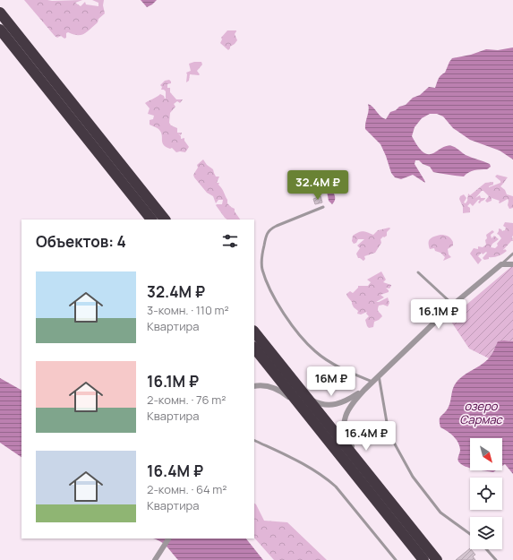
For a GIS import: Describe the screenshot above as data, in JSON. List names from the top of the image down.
{
  "water": ["озеро Сармас"],
  "north": "bottom right",
  "page": {
    "price": [
      "32.4M ₽",
      "16.1M ₽",
      "16M ₽",
      "16.4M ₽"
    ],
    "heading": "Объектов: 4",
    "list": [
      {
        "name": "32.4M ₽",
        "note": "3-комн. · 110 m² · Квартира"
      },
      {
        "name": "16.1M ₽",
        "note": "2-комн. · 76 m² · Квартира"
      },
      {
        "name": "16.4M ₽",
        "note": "2-комн. · 64 m² · Квартира"
      }
    ]
  }
}
